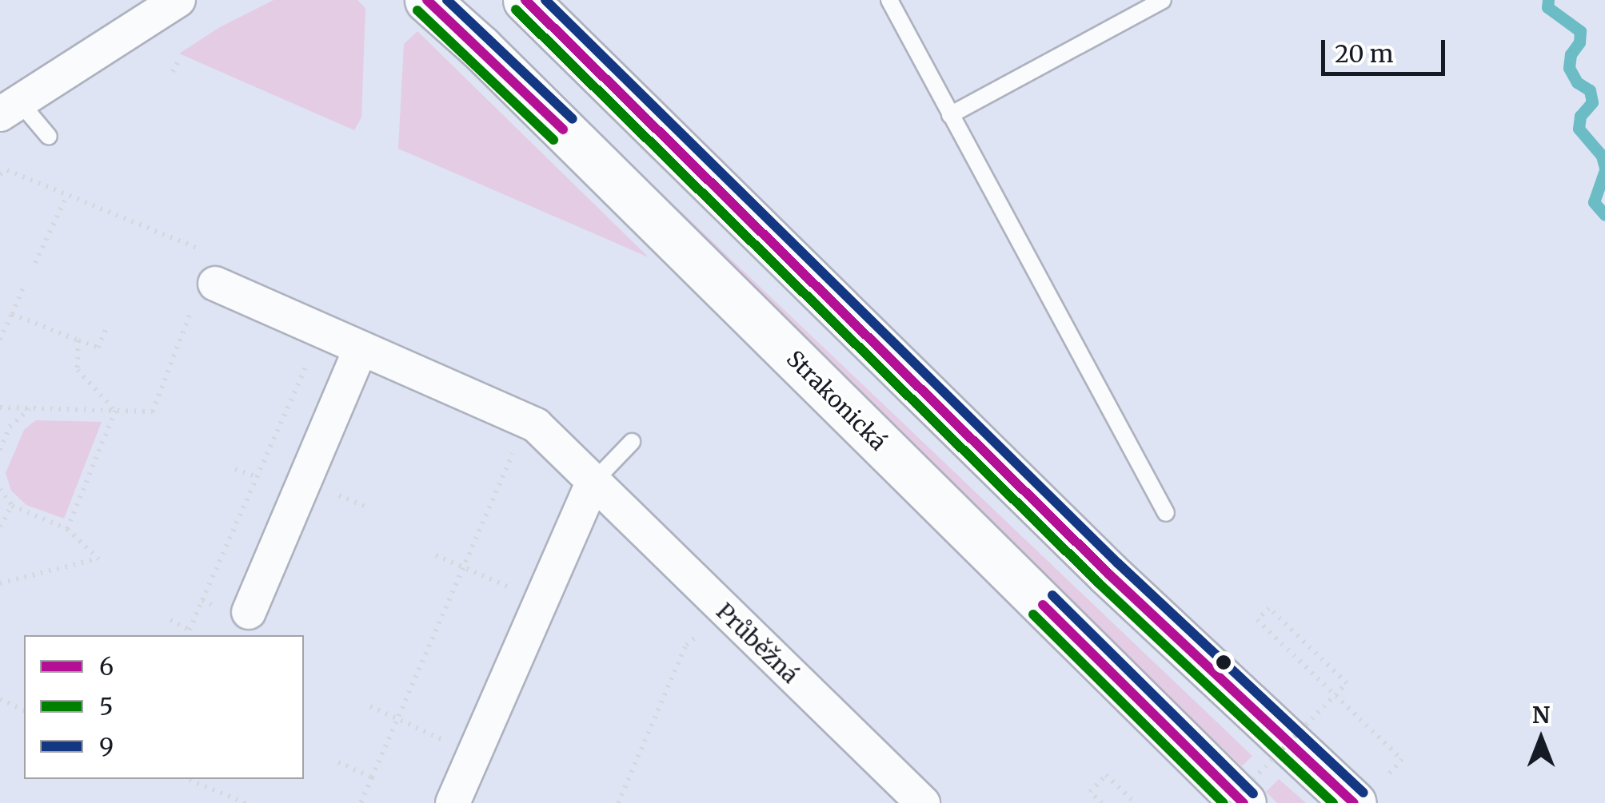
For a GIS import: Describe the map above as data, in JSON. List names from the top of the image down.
{
  "streets": {
    "main road": ["Strakonická"],
    "street": ["Průběžná"]
  },
  "lines": ["transit line 6", "transit line 9", "transit line 5"],
  "legend": ["6", "5", "9"],
  "scale_bar": "20 m",
  "north": "top"
}
